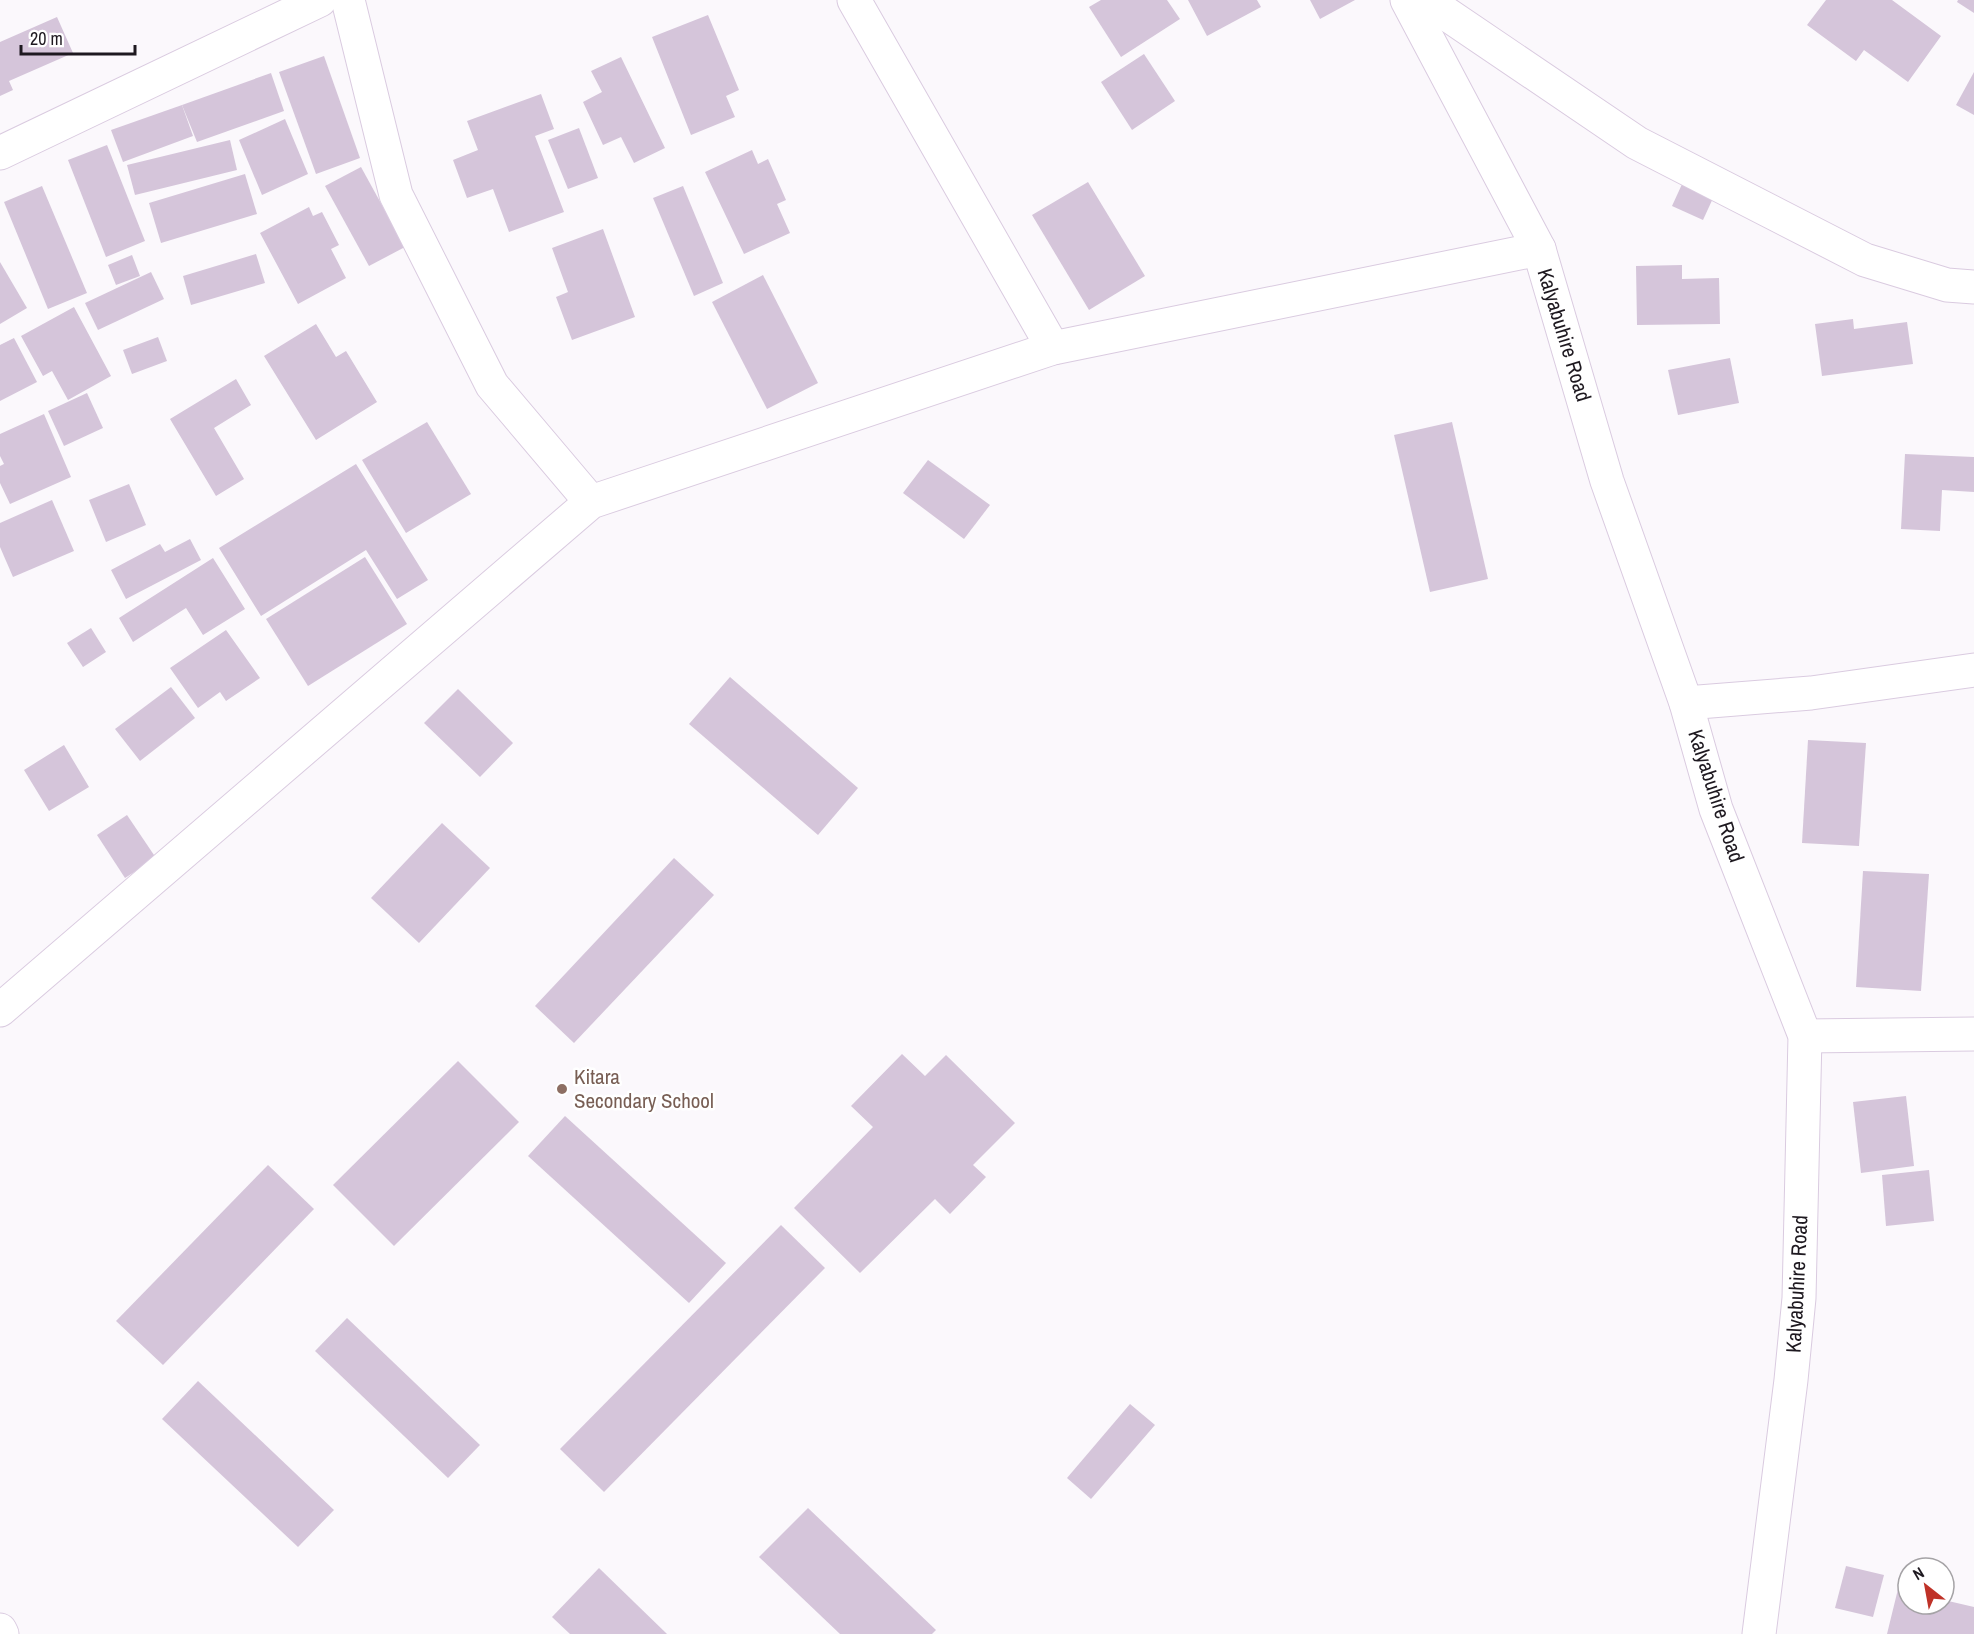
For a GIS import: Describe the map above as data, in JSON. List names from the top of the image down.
{
  "streets": {
    "street": ["Kalyabuhire Road"]
  },
  "places": ["Kitara Secondary School"],
  "scale_bar": "20 m",
  "north": "top left"
}
